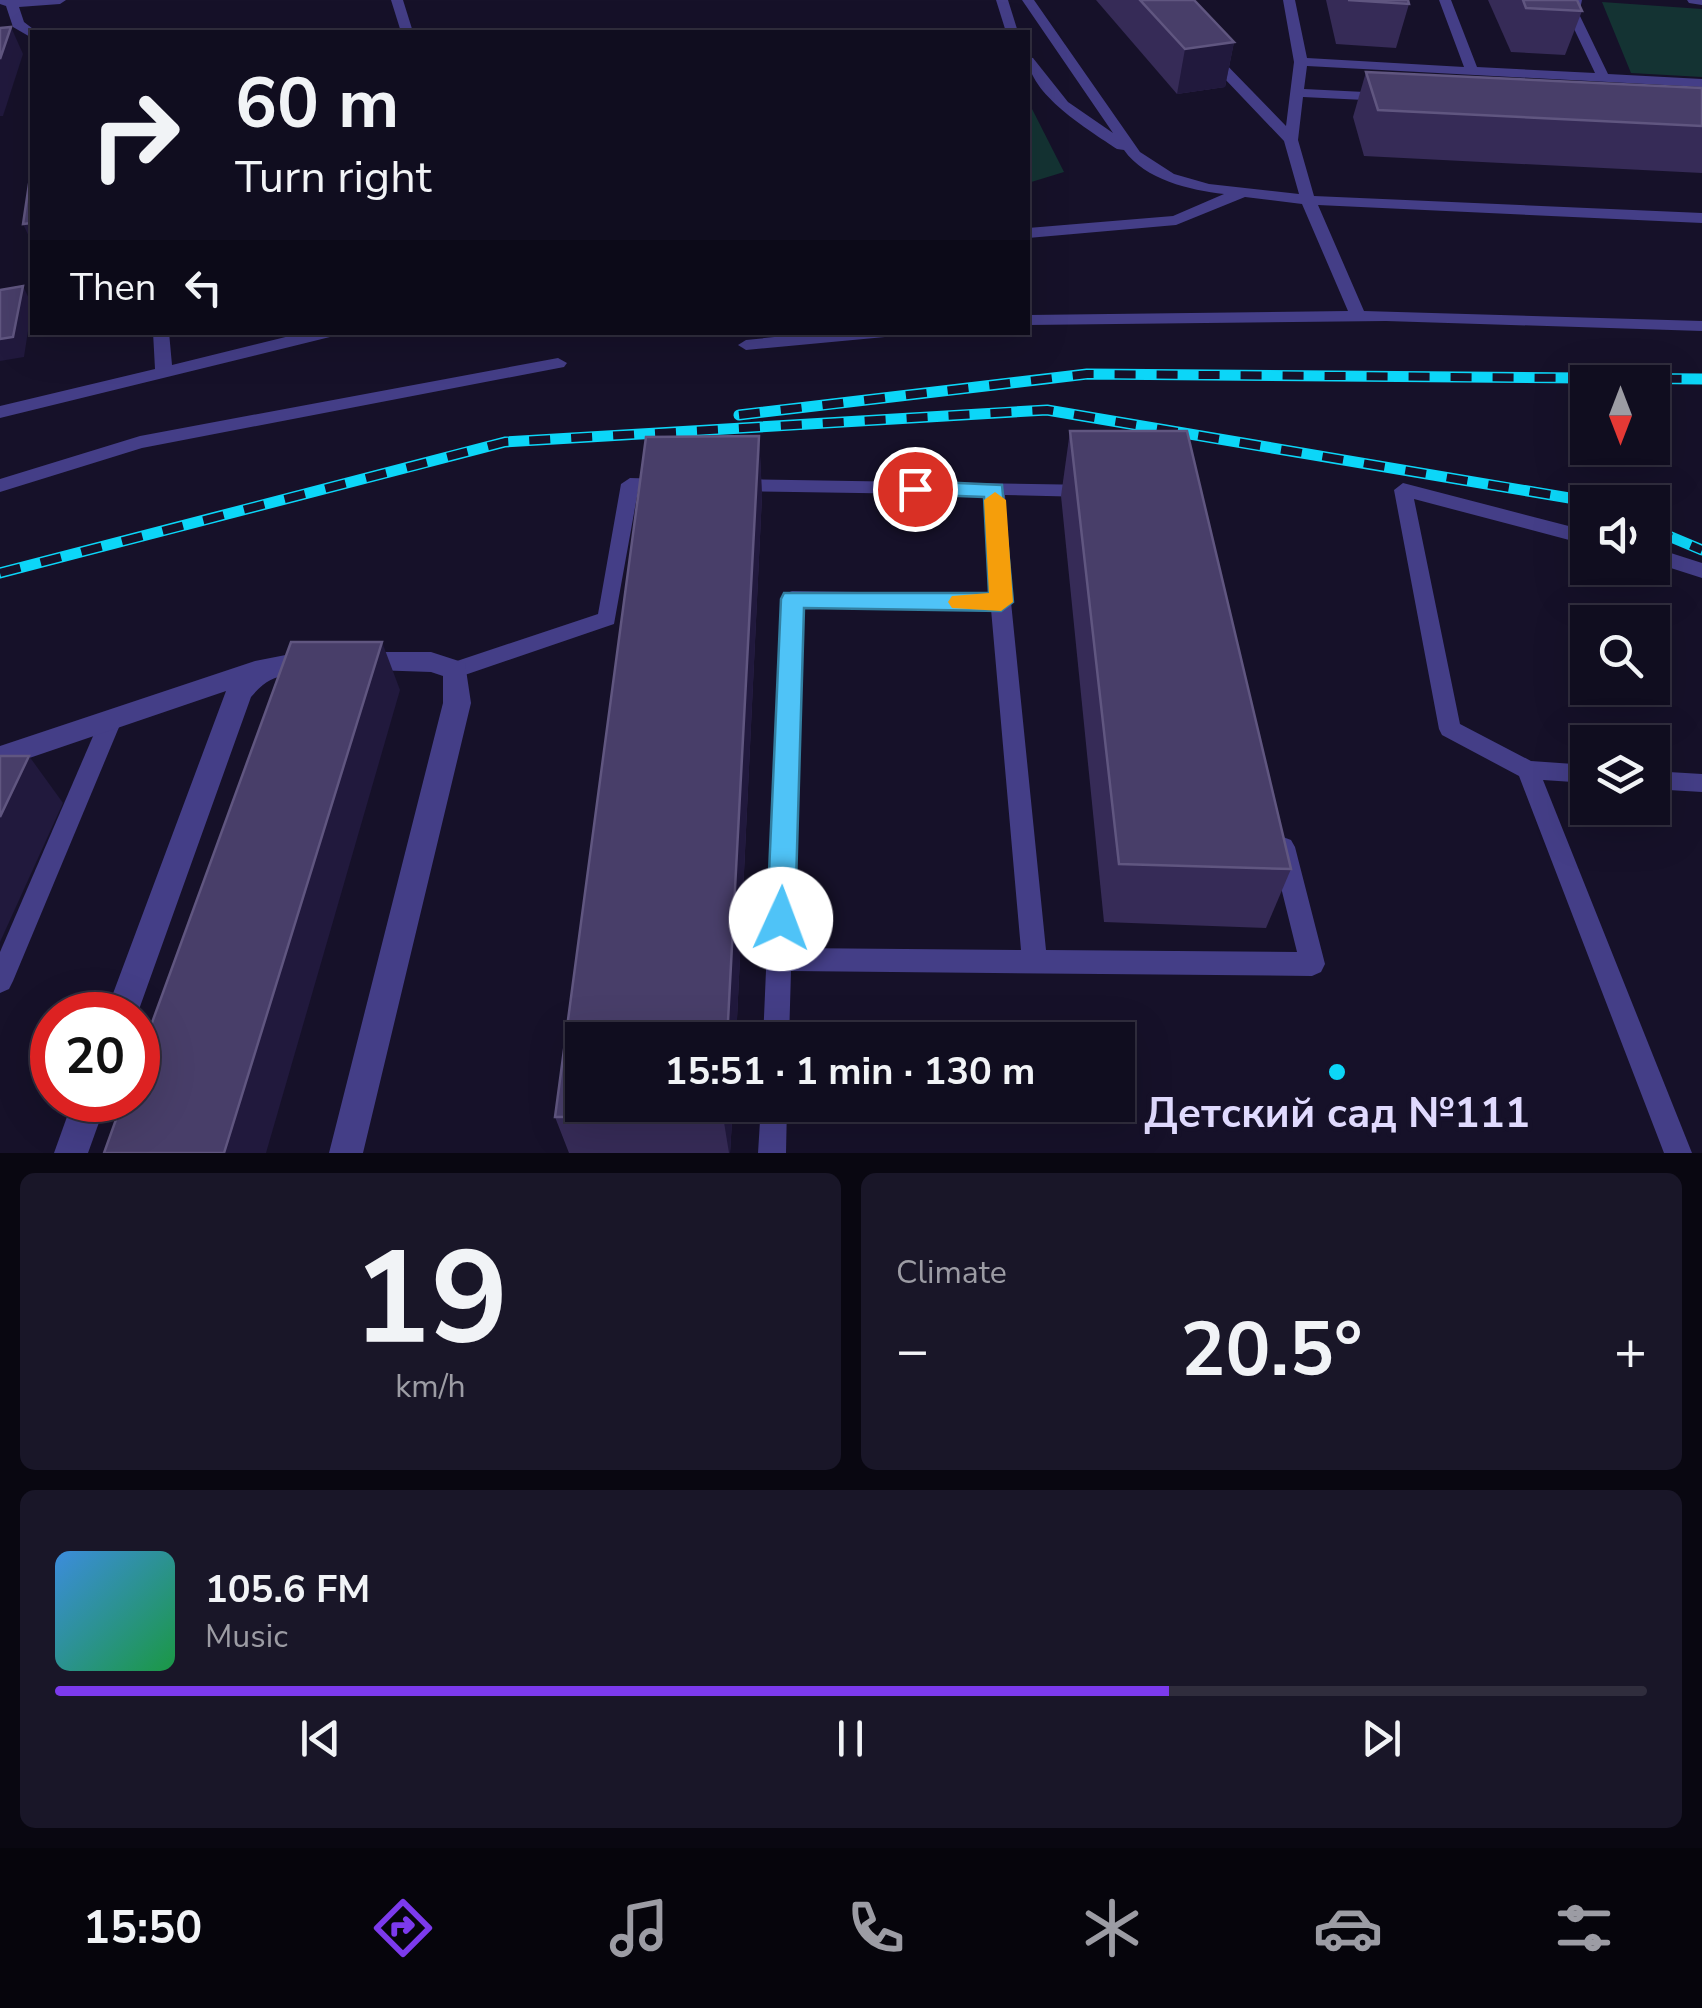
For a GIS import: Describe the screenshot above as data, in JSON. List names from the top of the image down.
{
  "places": ["Детский сад №111"],
  "north": "bottom",
  "page": {
    "turn": ["60 m", "Turn right"],
    "then": "Then",
    "limit": "20",
    "trip": "15:51 · 1 min · 130 m",
    "tile": [
      ["19", "km/h"],
      "Climate"
    ],
    "heat": ["−", "20.5°", "+"],
    "song": ["105.6 FM", "Music"],
    "tabs": "15:50"
  }
}
